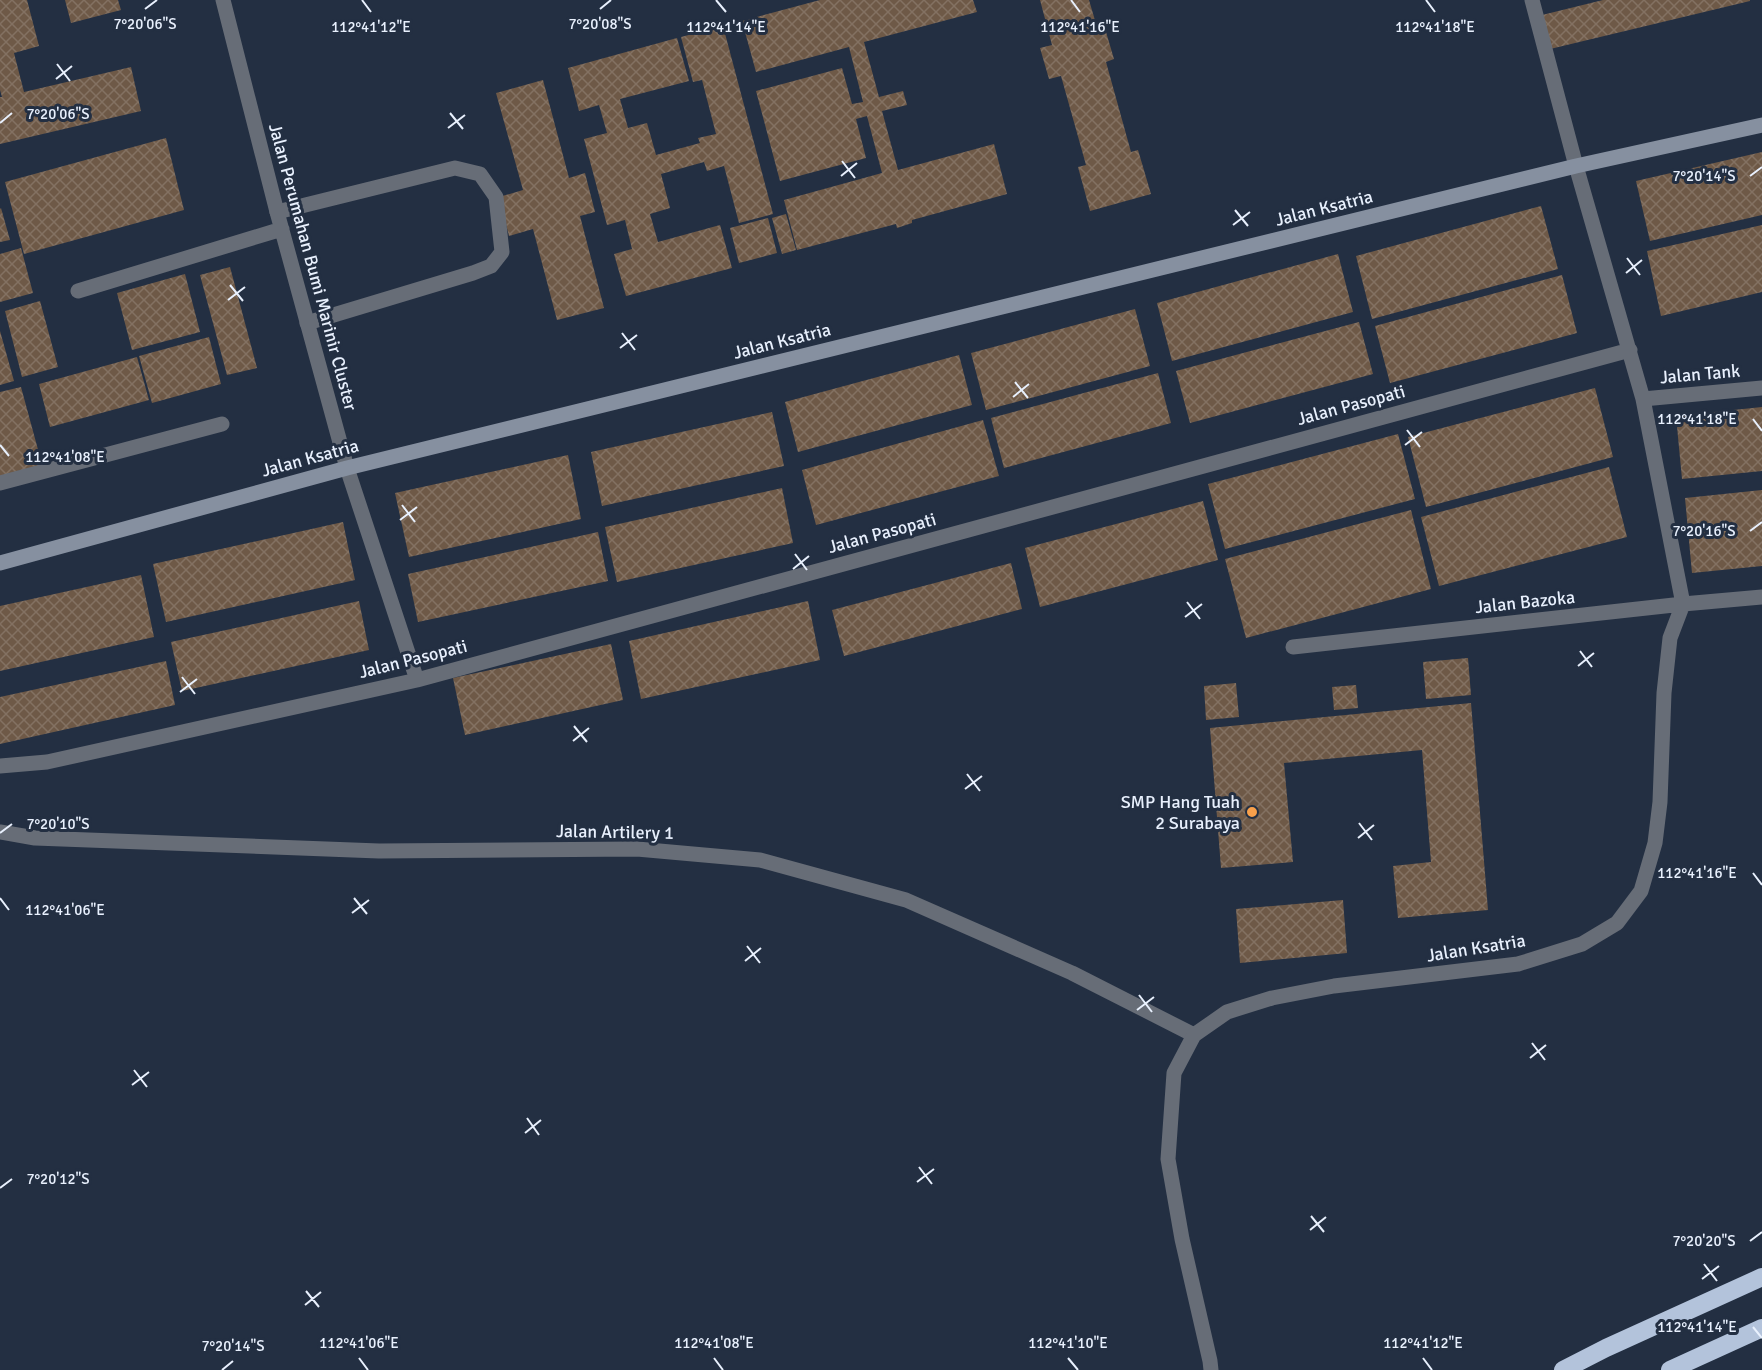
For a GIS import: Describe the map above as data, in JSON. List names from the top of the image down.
{
  "streets": {
    "street": [
      "Jalan Ksatria",
      "Jalan Perumahan Bumi Marinir Cluster",
      "Jalan Tank",
      "Jalan Pasopati",
      "Jalan Bazoka",
      "Jalan Artilery 1"
    ]
  },
  "crossings": [
    ["Jalan Ksatria", "Jalan Perumahan Bumi Marinir Cluster"],
    ["Jalan Ksatria", "Jalan Bazoka"],
    ["Jalan Ksatria", "Jalan Artilery 1"],
    ["Jalan Perumahan Bumi Marinir Cluster", "Jalan Pasopati"]
  ],
  "places": ["SMP Hang Tuah 2 Surabaya"],
  "coordinates": [
    "7°20'06\"S",
    "7°20'08\"S",
    "112°41'12\"E",
    "112°41'14\"E",
    "112°41'16\"E",
    "112°41'18\"E",
    "7°20'14\"S",
    "112°41'08\"E",
    "7°20'16\"S",
    "7°20'10\"S",
    "112°41'06\"E",
    "7°20'12\"S",
    "7°20'20\"S",
    "112°41'10\"E"
  ]
}
